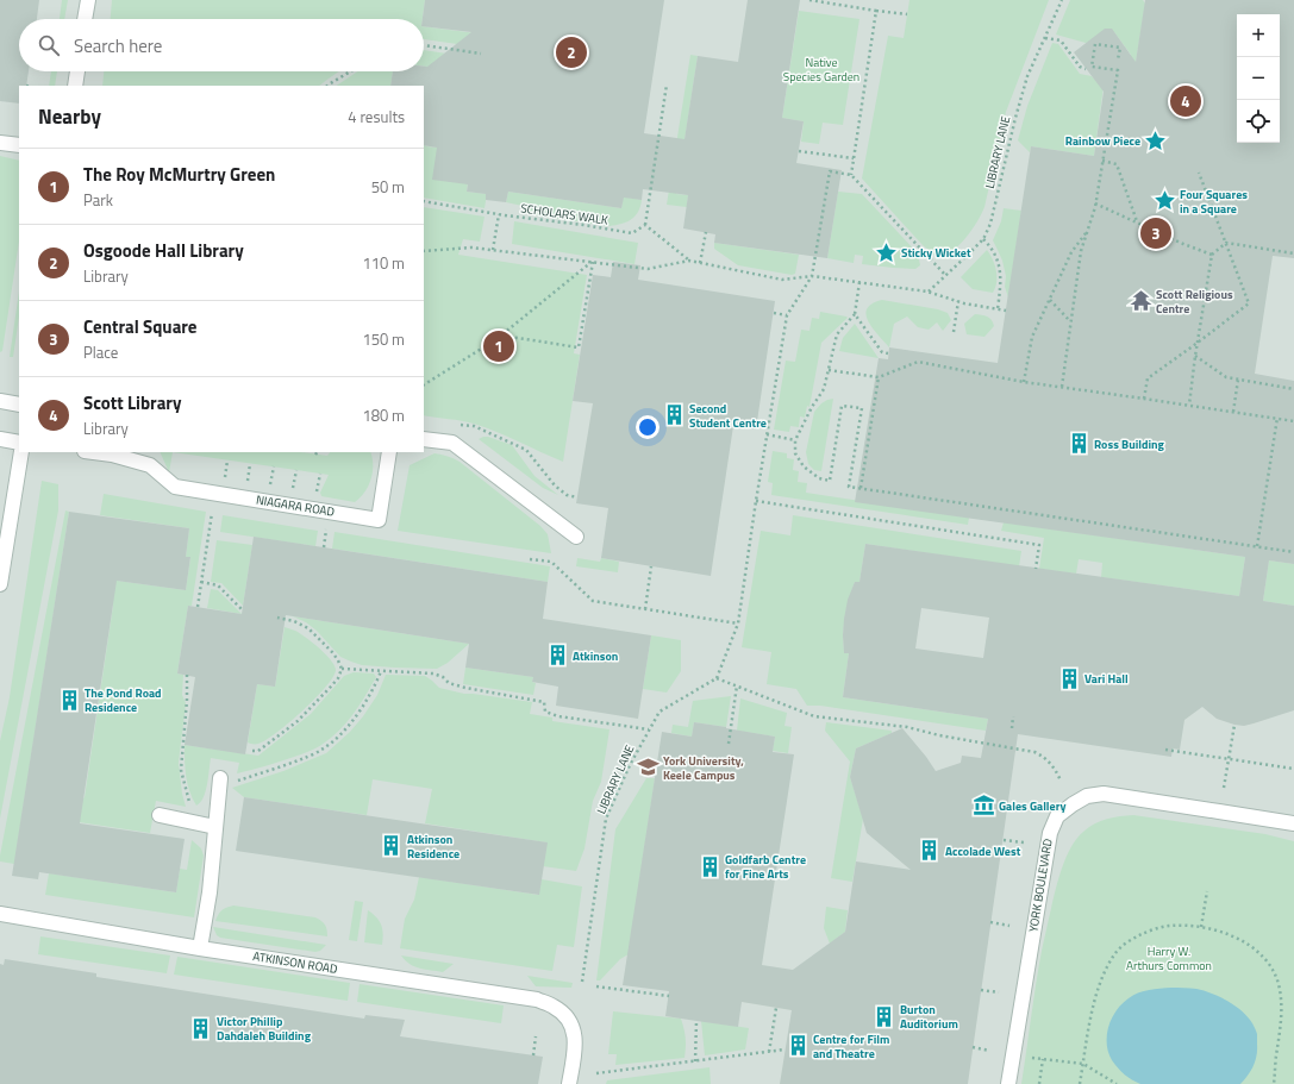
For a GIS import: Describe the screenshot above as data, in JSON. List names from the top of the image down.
{
  "streets": {
    "street": ["NIAGARA ROAD", "YORK BOULEVARD", "ATKINSON ROAD"],
    "path": ["LIBRARY LANE", "SCHOLARS WALK"]
  },
  "parks": ["Native Species Garden", "Harry W. Arthurs Common"],
  "places": {
    "place": ["Rainbow Piece", "Four Squares in a Square", "Sticky Wicket"],
    "temple": ["Scott Religious Centre"],
    "building": [
      "Second Student Centre",
      "Ross Building",
      "Atkinson",
      "Vari Hall",
      "The Pond Road Residence",
      "Atkinson Residence",
      "Accolade West",
      "Goldfarb Centre for Fine Arts",
      "Burton Auditorium",
      "Victor Phillip Dahdaleh Building",
      "Centre for Film and Theatre"
    ],
    "school or university": ["York University, Keele Campus"],
    "museum": ["Gales Gallery"]
  },
  "page": {
    "map_buttons": ["+", "−"],
    "search": "Search here",
    "pins": [
      "2",
      "4",
      "3",
      "1"
    ],
    "heading": ["Nearby", "4 results"],
    "list": [
      {
        "mark": "1",
        "name": "The Roy McMurtry Green",
        "note": "Park",
        "value": "50 m"
      },
      {
        "mark": "2",
        "name": "Osgoode Hall Library",
        "note": "Library",
        "value": "110 m"
      },
      {
        "mark": "3",
        "name": "Central Square",
        "note": "Place",
        "value": "150 m"
      },
      {
        "mark": "4",
        "name": "Scott Library",
        "note": "Library",
        "value": "180 m"
      }
    ]
  }
}
